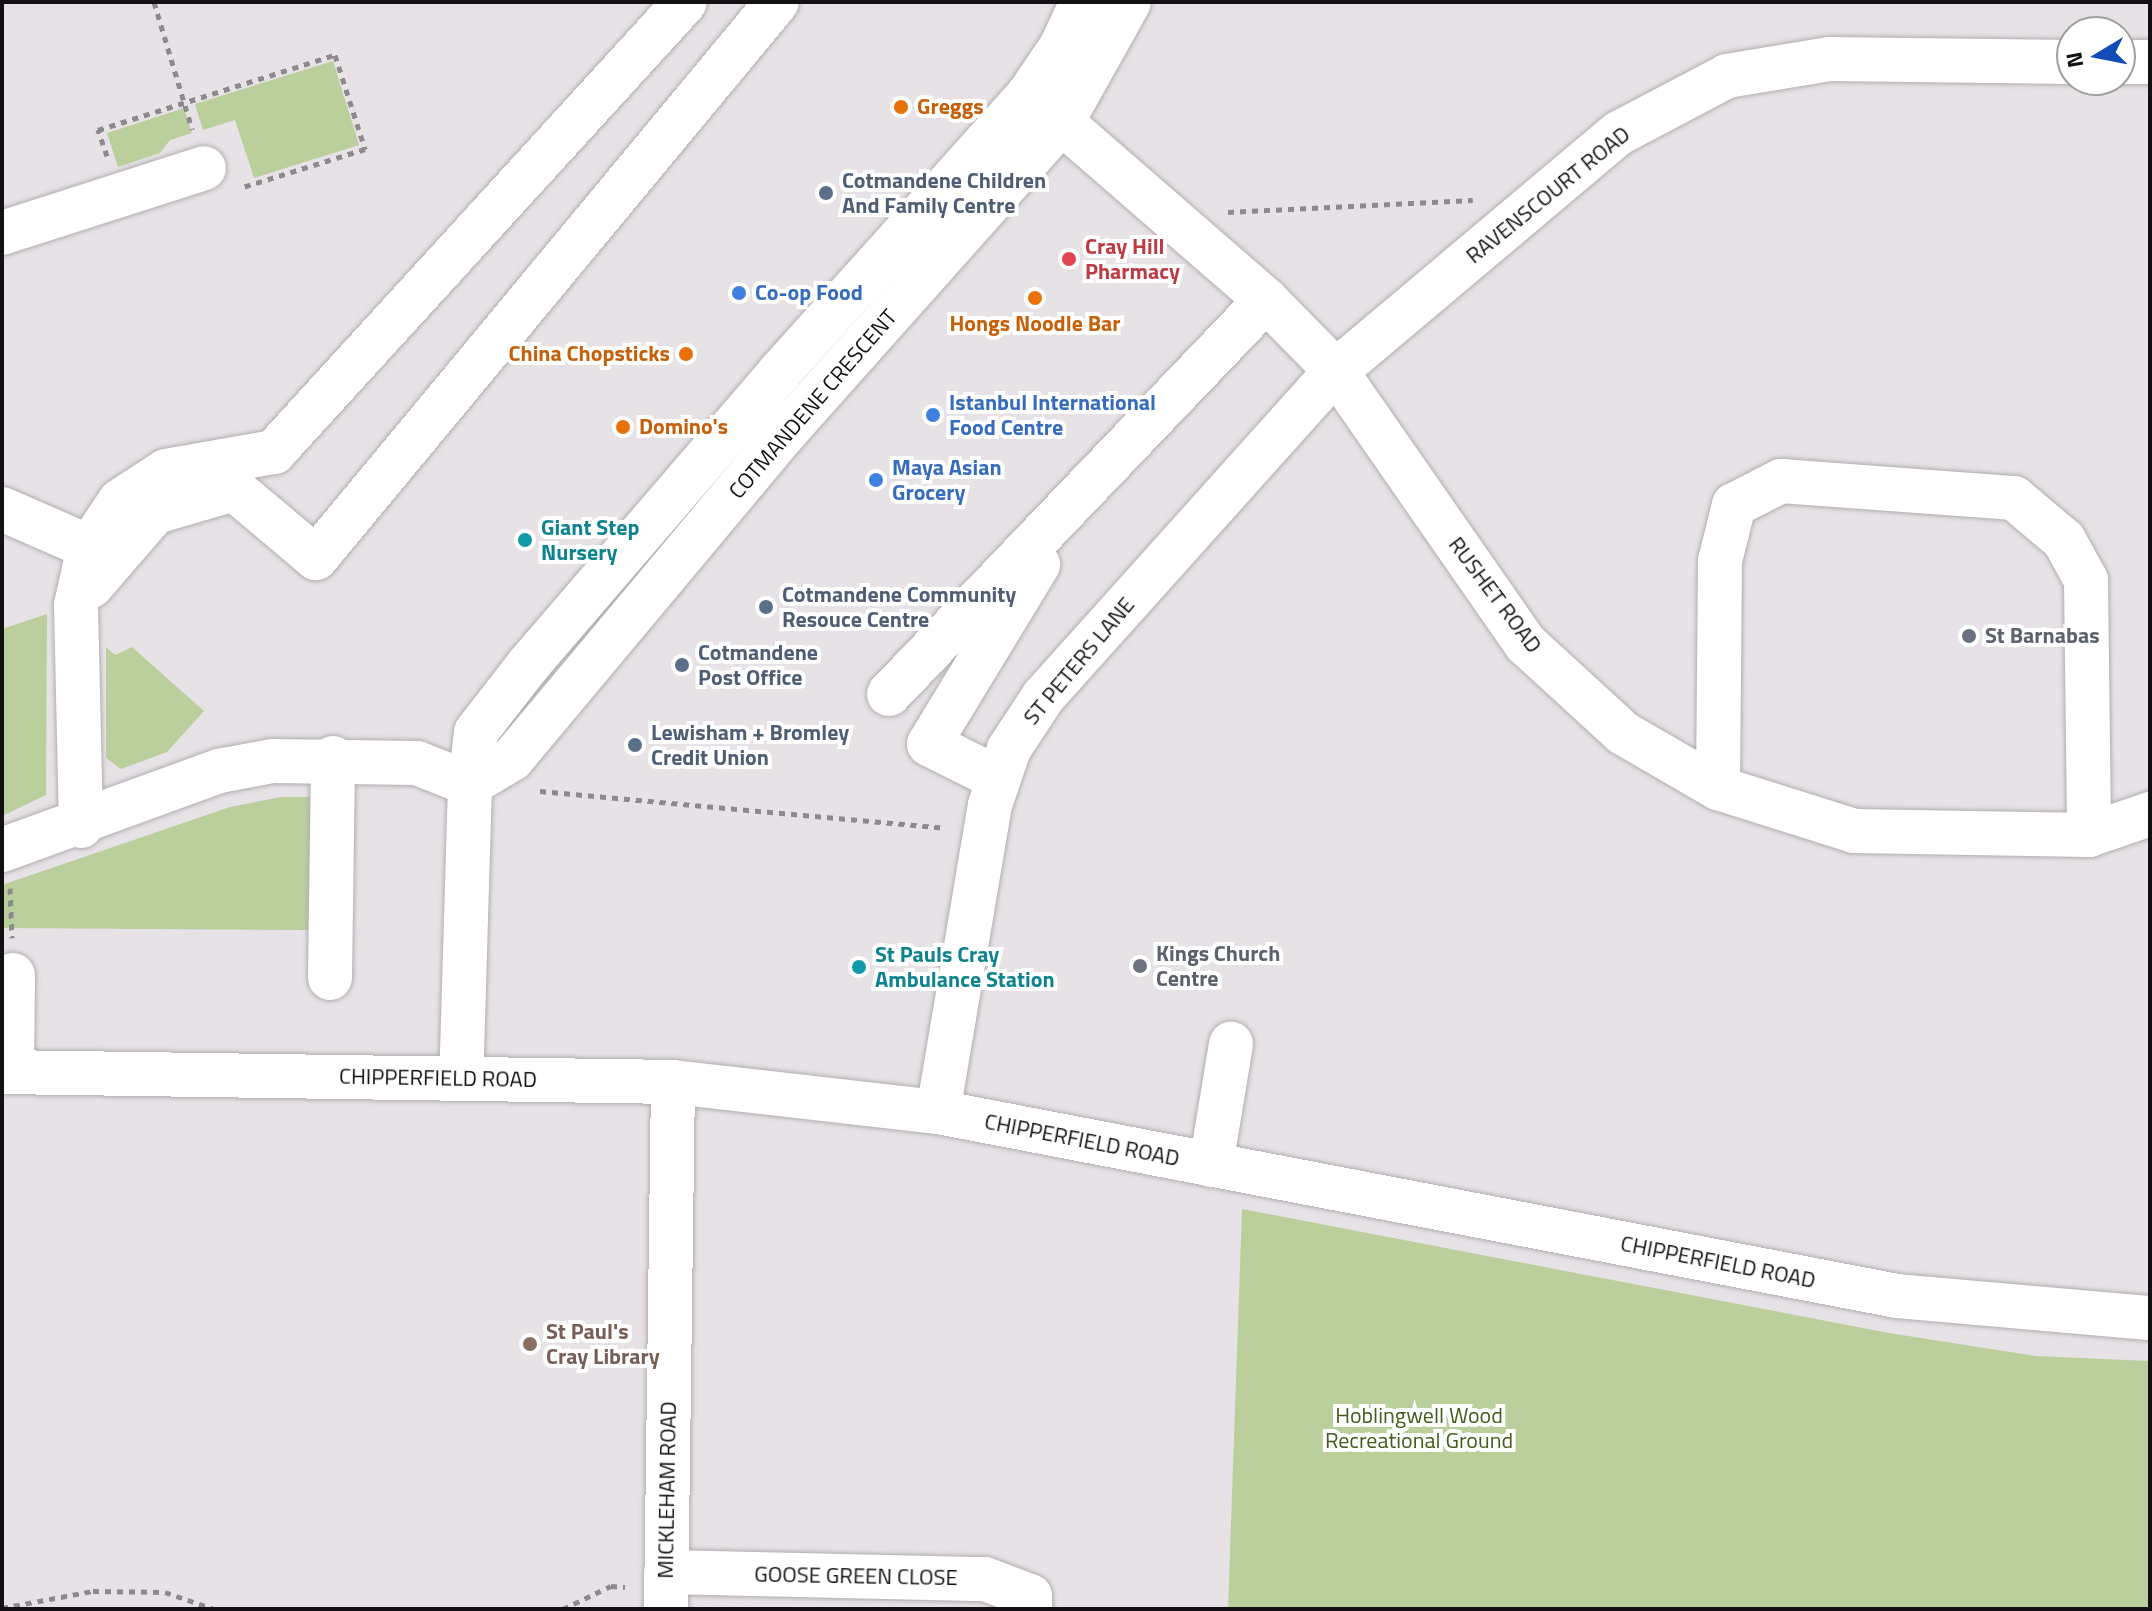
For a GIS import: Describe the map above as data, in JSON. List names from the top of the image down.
{
  "streets": {
    "street": [
      "RAVENSCOURT ROAD",
      "COTMANDENE CRESCENT",
      "RUSHET ROAD",
      "ST PETERS LANE",
      "CHIPPERFIELD ROAD",
      "MICKLEHAM ROAD",
      "GOOSE GREEN CLOSE"
    ]
  },
  "crossings": [
    ["RAVENSCOURT ROAD", "RUSHET ROAD"],
    ["RAVENSCOURT ROAD", "ST PETERS LANE"],
    ["COTMANDENE CRESCENT", "RUSHET ROAD"],
    ["COTMANDENE CRESCENT", "CHIPPERFIELD ROAD"],
    ["RUSHET ROAD", "ST PETERS LANE"],
    ["ST PETERS LANE", "CHIPPERFIELD ROAD"],
    ["CHIPPERFIELD ROAD", "MICKLEHAM ROAD"],
    ["MICKLEHAM ROAD", "GOOSE GREEN CLOSE"]
  ],
  "parks": ["Hoblingwell Wood Recreational Ground"],
  "places": [
    "Greggs",
    "Cotmandene Children And Family Centre",
    "Cray Hill Pharmacy",
    "Co-op Food",
    "Hongs Noodle Bar",
    "China Chopsticks",
    "Istanbul International Food Centre",
    "Domino's",
    "Maya Asian Grocery",
    "Giant Step Nursery",
    "Cotmandene Community Resouce Centre",
    "St Barnabas",
    "Cotmandene Post Office",
    "Lewisham + Bromley Credit Union",
    "Kings Church Centre",
    "St Pauls Cray Ambulance Station",
    "St Paul's Cray Library"
  ],
  "north": "left"
}
